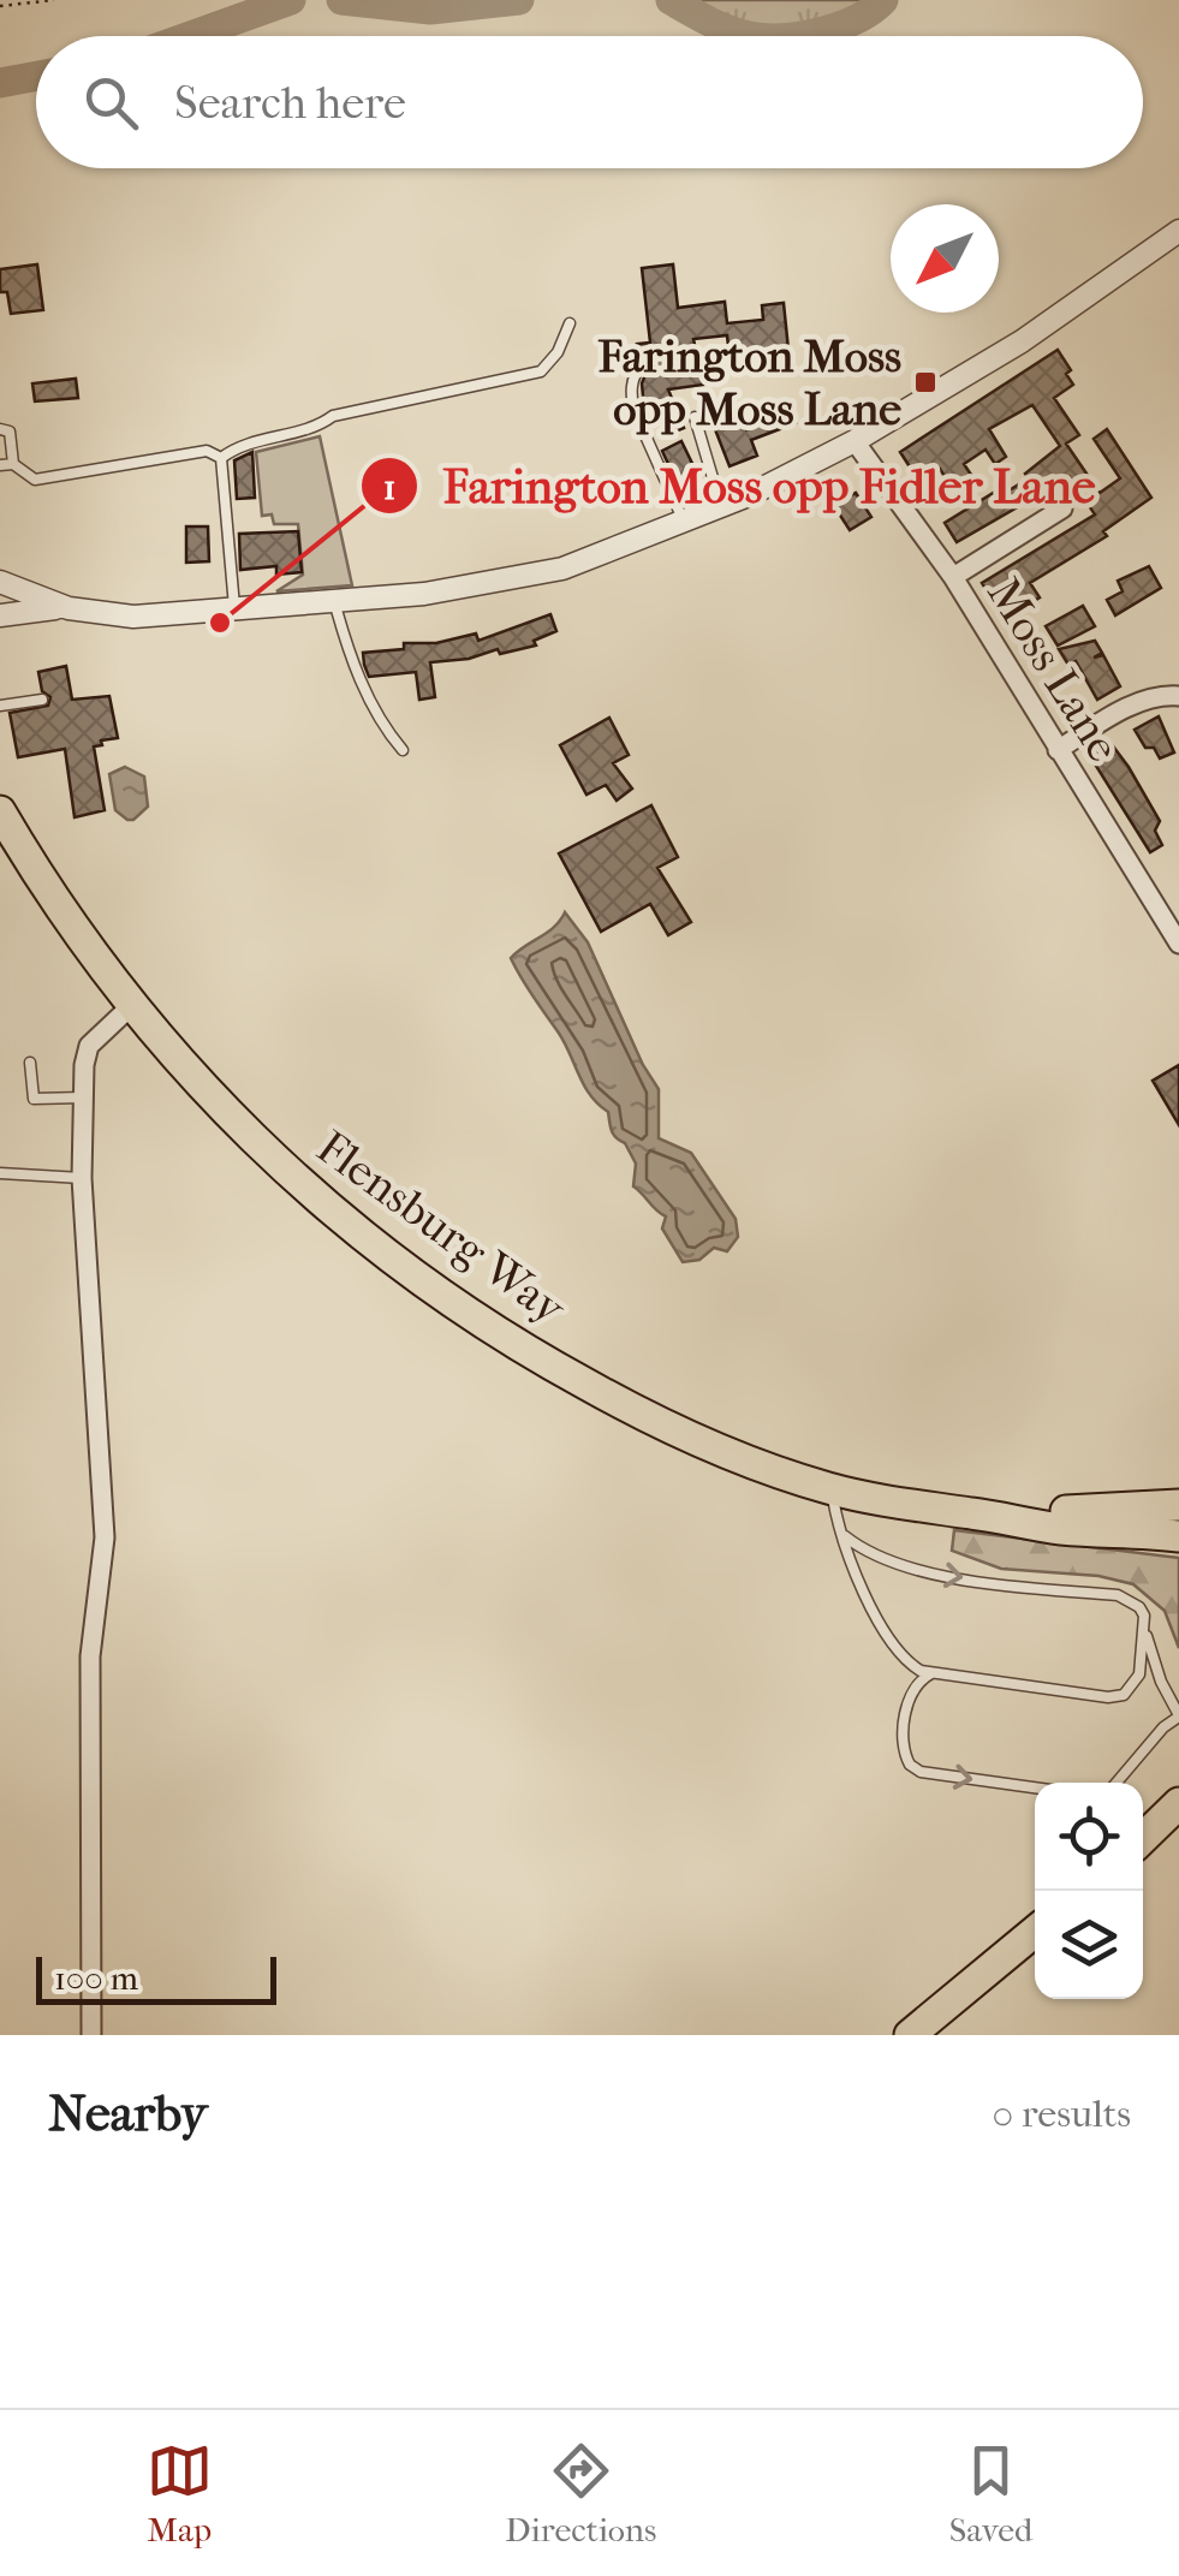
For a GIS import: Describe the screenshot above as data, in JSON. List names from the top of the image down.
{
  "streets": {
    "highway": ["Flensburg Way"],
    "street": ["Moss Lane"]
  },
  "places": {
    "transit": ["Farington Moss opp Moss Lane"],
    "other": ["Farington Moss opp Fidler Lane"]
  },
  "scale_bar": "100 m",
  "north": "bottom left",
  "page": {
    "search": "Search here",
    "scale": "100 m",
    "heading": ["Nearby", "0 results"],
    "nav": ["Map", "Directions", "Saved"]
  }
}
